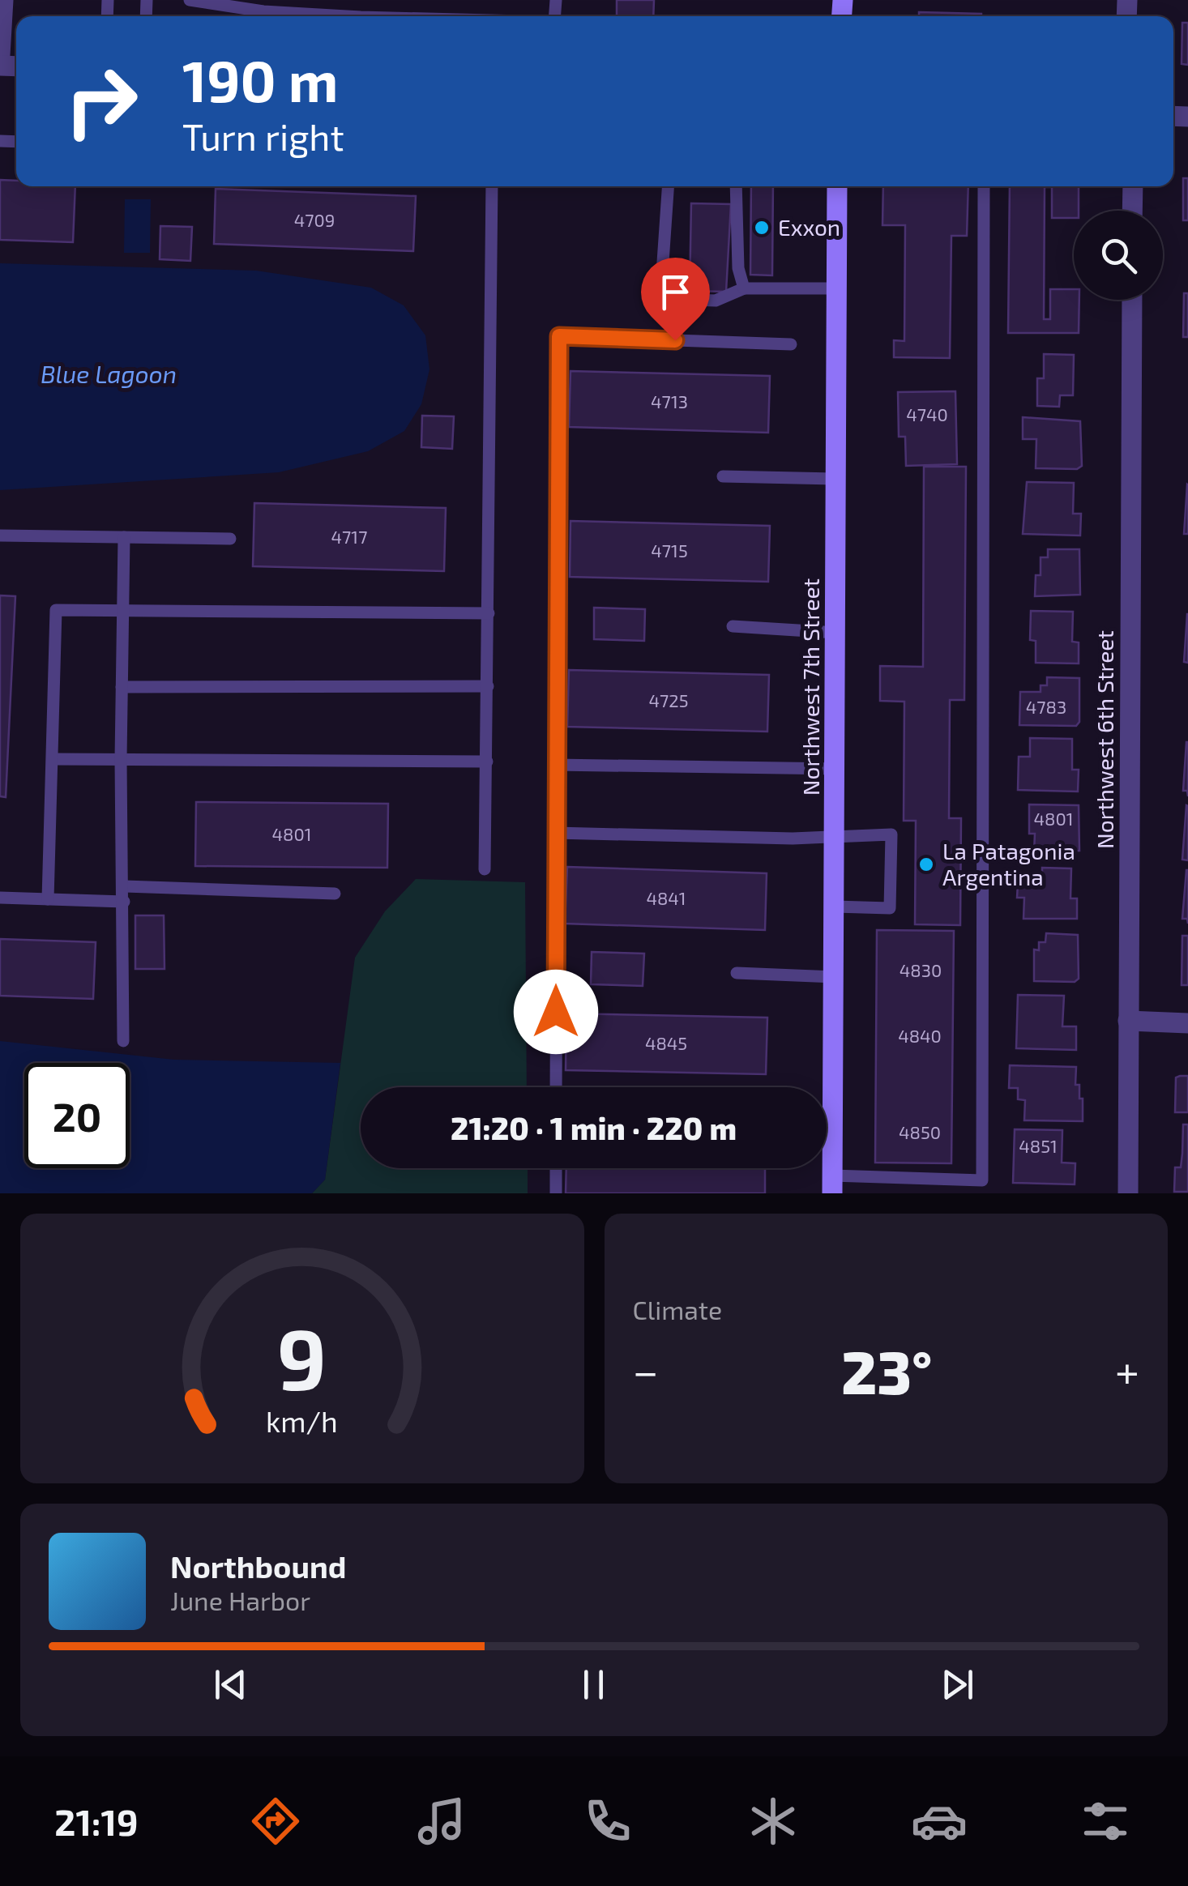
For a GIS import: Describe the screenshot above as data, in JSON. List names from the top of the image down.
{
  "streets": {
    "main road": ["Northwest 7th Street"],
    "street": ["Northwest 6th Street"]
  },
  "water": ["Blue Lagoon"],
  "places": ["Exxon", "La Patagonia Argentina"],
  "house_numbers": [
    "4709",
    "4713",
    "4740",
    "4717",
    "4715",
    "4725",
    "4783",
    "4801",
    "4801",
    "4841",
    "4830",
    "4840",
    "4845",
    "4850",
    "4851"
  ],
  "page": {
    "turn": ["190 m", "Turn right"],
    "limit": "20",
    "trip": "21:20 · 1 min · 220 m",
    "tile": "Climate",
    "heat": ["−", "23°", "+"],
    "song": ["Northbound", "June Harbor"],
    "tabs": "21:19",
    "gauge": ["9", "km/h"]
  }
}
